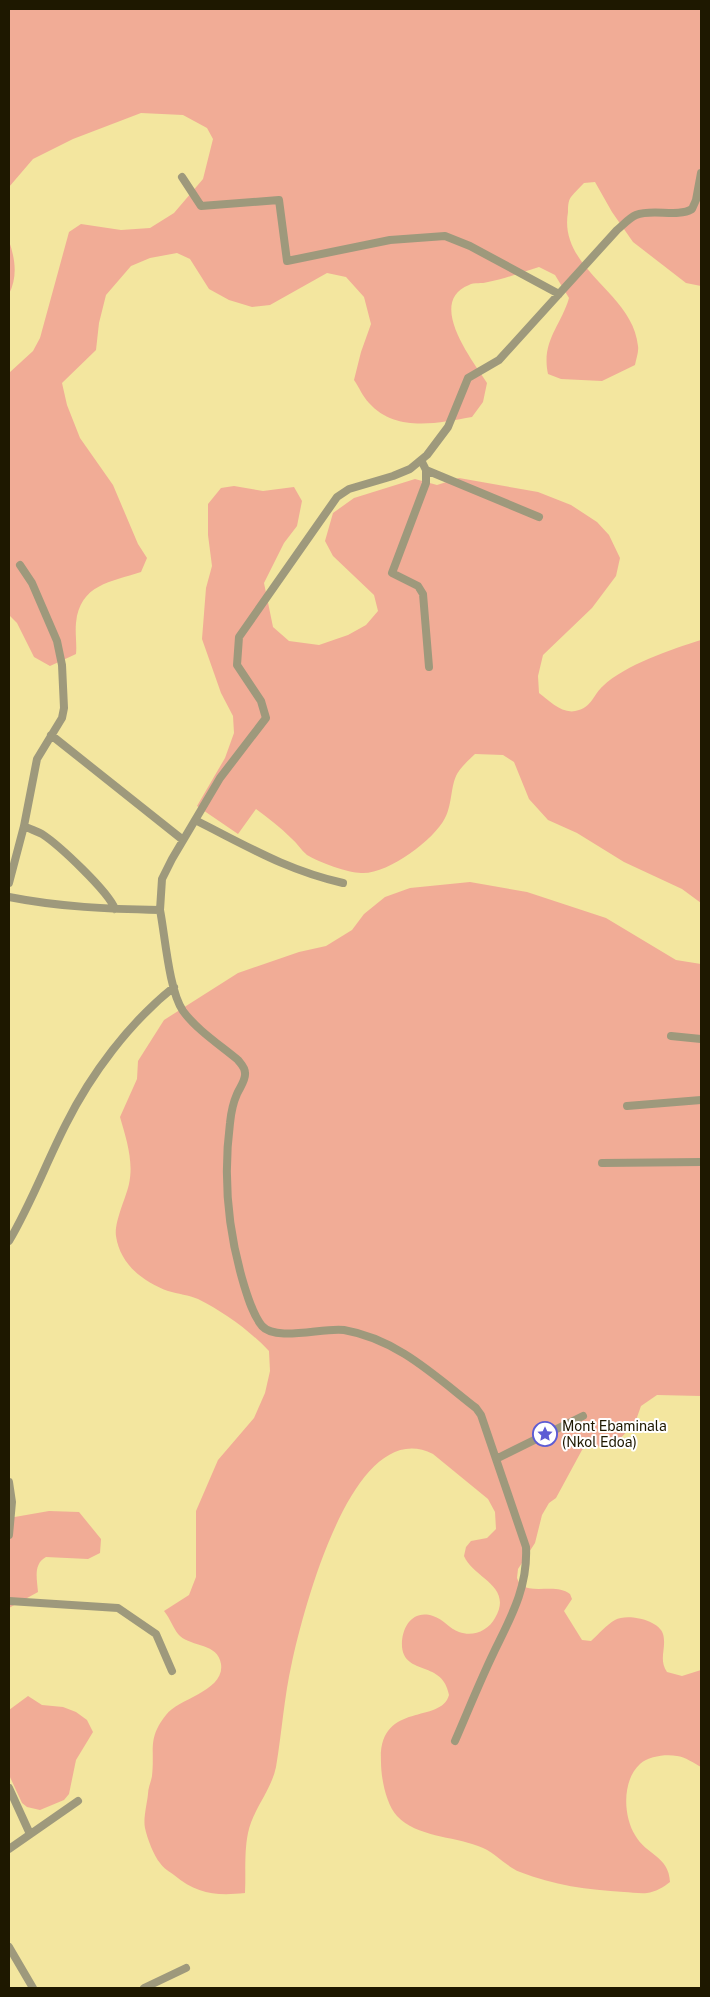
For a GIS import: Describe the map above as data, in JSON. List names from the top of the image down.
{
  "places": {
    "place": ["Mont Ebaminala (Nkol Edoa)"]
  }
}
